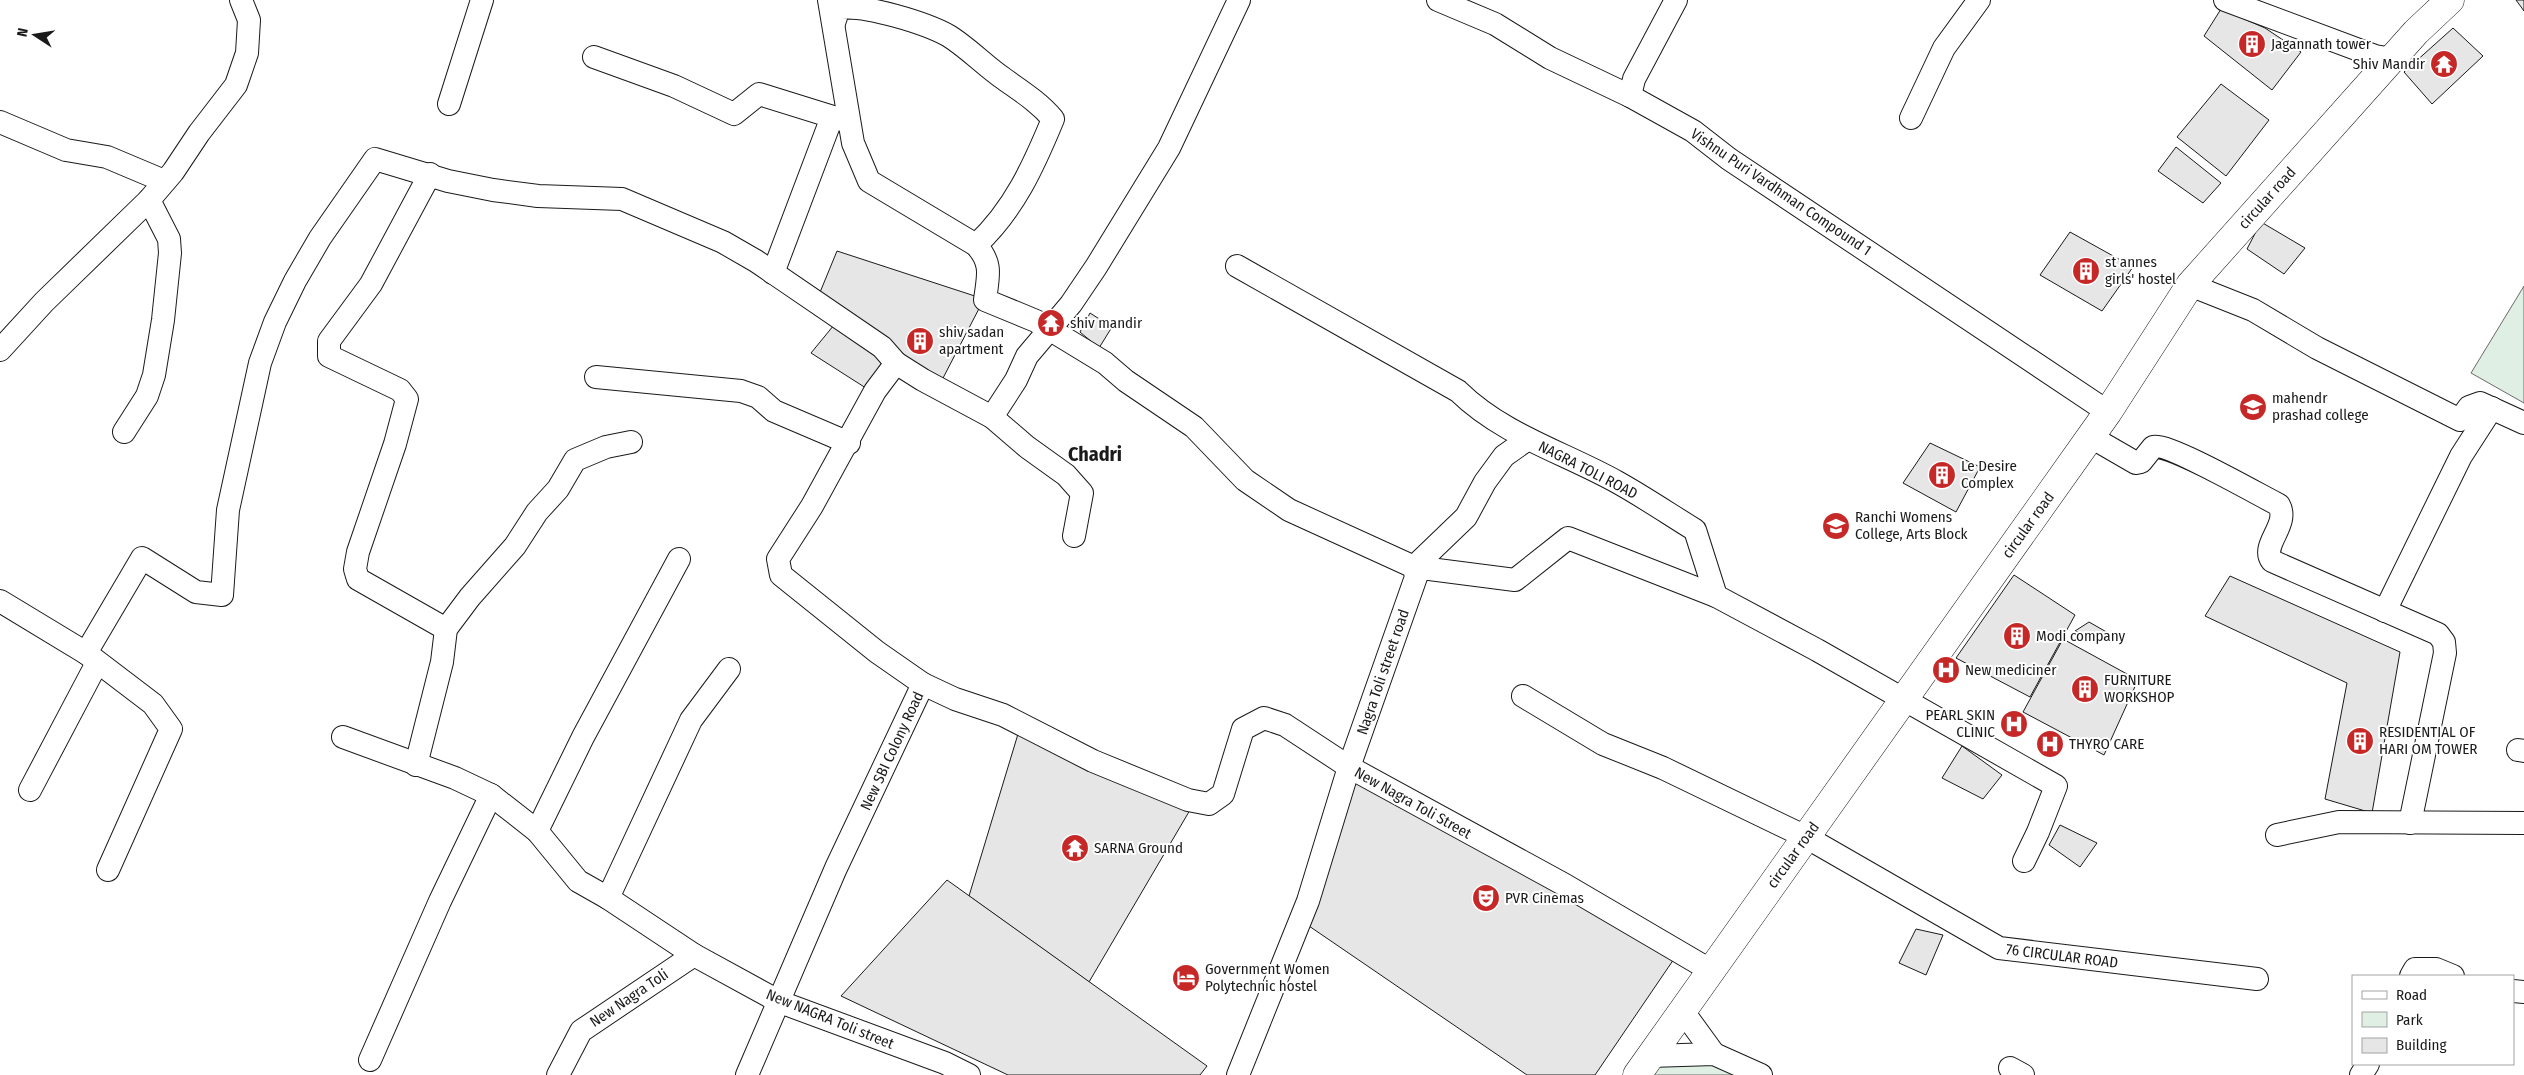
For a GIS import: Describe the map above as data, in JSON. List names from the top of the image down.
{
  "streets": {
    "main road": ["circular road"],
    "street": [
      "Vishnu Puri Vardhman Compound 1",
      "NAGRA TOLI ROAD",
      "Nagra Toli street road",
      "New SBI Colony Road",
      "New Nagra Toli Street",
      "76 CIRCULAR ROAD",
      "New Nagra Toli",
      "New NAGRA Toli street"
    ]
  },
  "crossings": [
    ["Vishnu Puri Vardhman Compound 1", "circular road"],
    ["circular road", "New Nagra Toli Street"],
    ["circular road", "76 CIRCULAR ROAD"],
    ["Nagra Toli street road", "New SBI Colony Road"],
    ["Nagra Toli street road", "New Nagra Toli Street"],
    ["New SBI Colony Road", "New Nagra Toli Street"],
    ["New SBI Colony Road", "New NAGRA Toli street"],
    ["New Nagra Toli", "New NAGRA Toli street"]
  ],
  "districts": ["Chadri"],
  "places": {
    "building": [
      "Jagannath tower",
      "st annes girls' hostel",
      "shiv sadan apartment",
      "Le Desire Complex",
      "Modi company",
      "FURNITURE WORKSHOP",
      "RESIDENTIAL OF HARI OM TOWER"
    ],
    "temple": ["Shiv Mandir", "shiv mandir", "SARNA Ground"],
    "school or university": ["mahendr prashad college", "Ranchi Womens College, Arts Block"],
    "hospital": ["New mediciner", "PEARL SKIN CLINIC", "THYRO CARE"],
    "theatre": ["PVR Cinemas"],
    "hotel": ["Government Women Polytechnic hostel"]
  },
  "legend": ["Road", "Park", "Building"],
  "north": "left"
}
